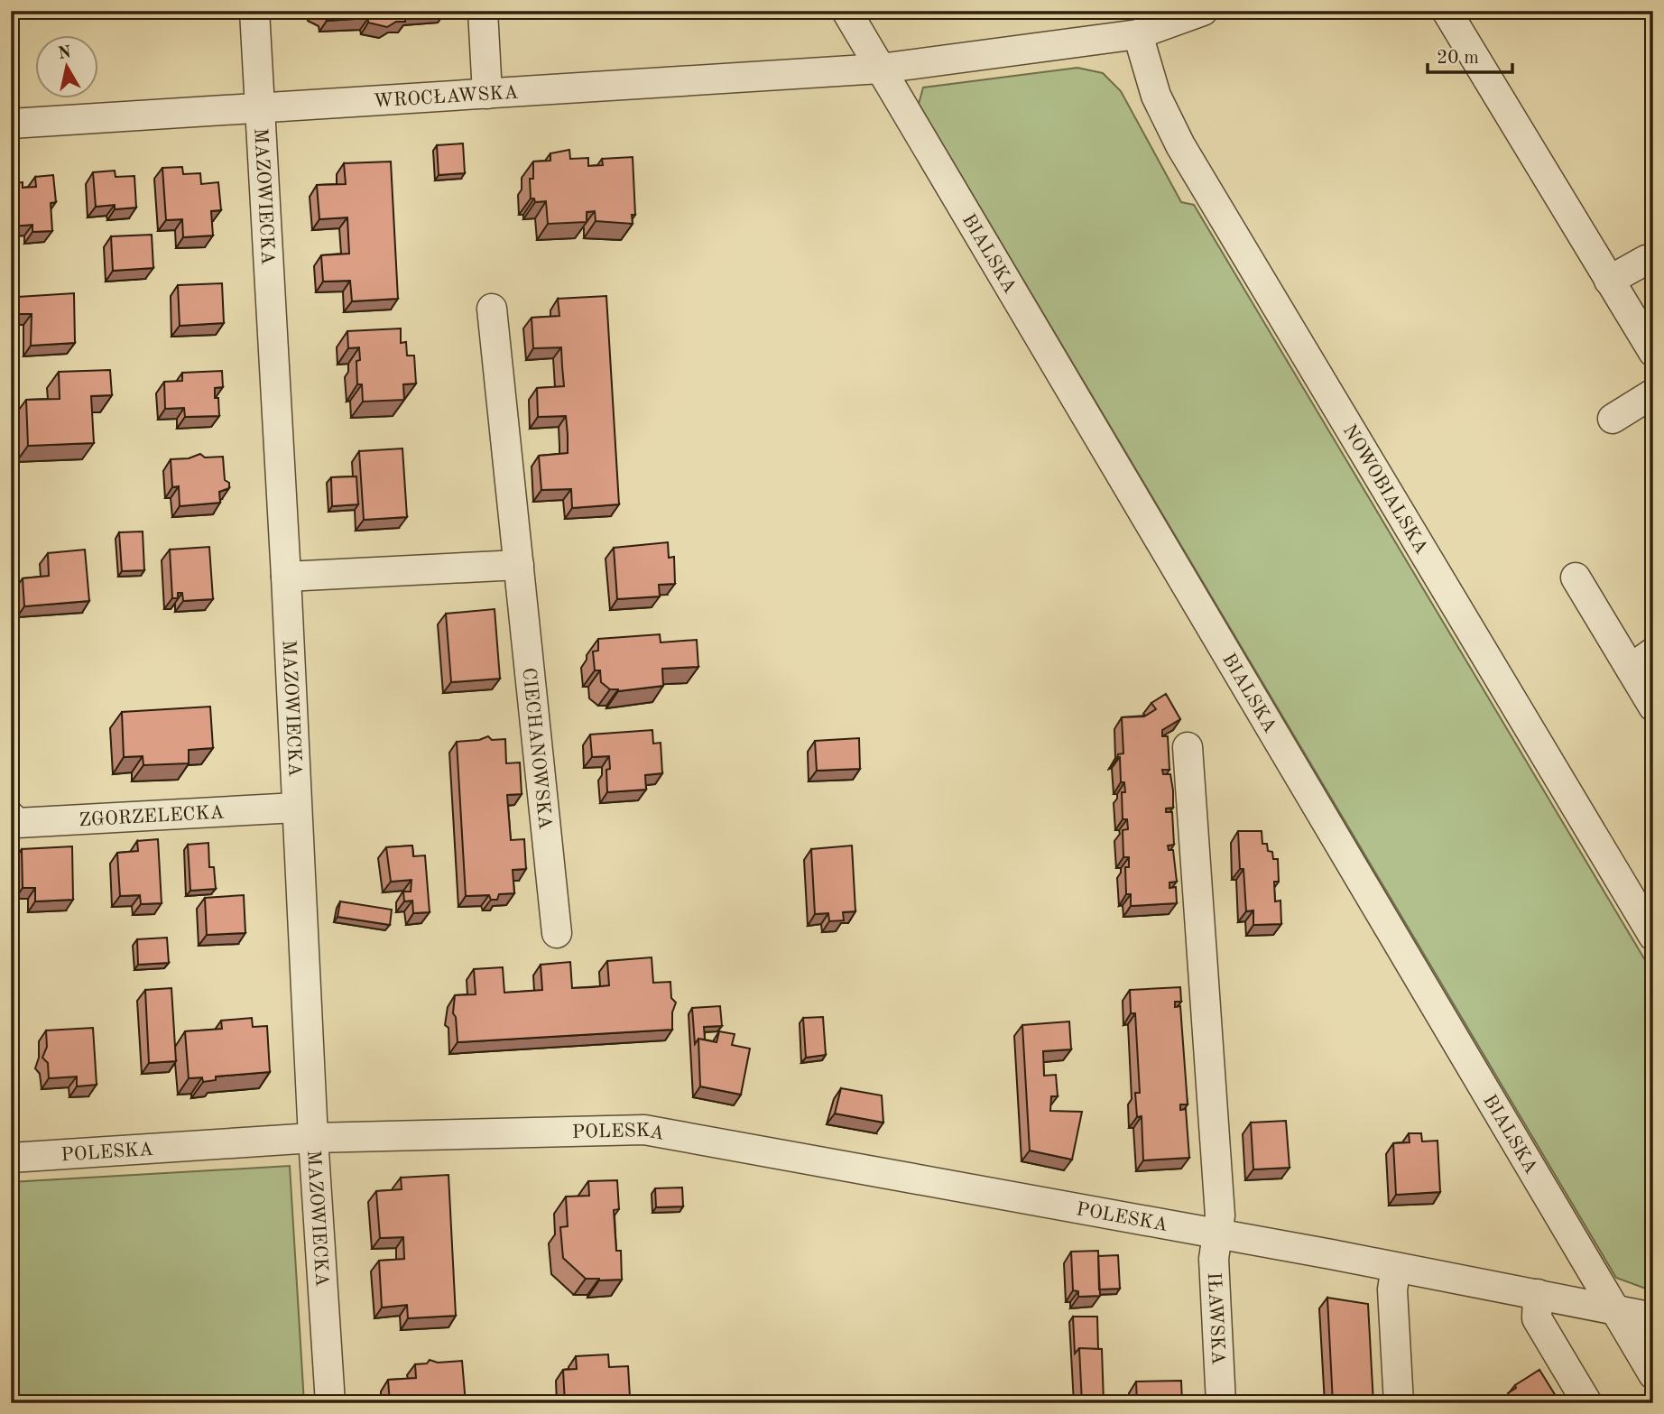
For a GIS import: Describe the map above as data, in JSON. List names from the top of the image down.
{
  "streets": {
    "street": [
      "WROCŁAWSKA",
      "MAZOWIECKA",
      "BIALSKA",
      "NOWOBIALSKA",
      "CIECHANOWSKA",
      "ZGORZELECKA",
      "POLESKA",
      "IŁAWSKA"
    ]
  },
  "crossings": [
    ["WROCŁAWSKA", "MAZOWIECKA"],
    ["WROCŁAWSKA", "BIALSKA"],
    ["WROCŁAWSKA", "NOWOBIALSKA"],
    ["MAZOWIECKA", "ZGORZELECKA"],
    ["MAZOWIECKA", "POLESKA"],
    ["BIALSKA", "POLESKA"],
    ["POLESKA", "IŁAWSKA"]
  ],
  "scale_bar": "20 m",
  "north": "top"
}
